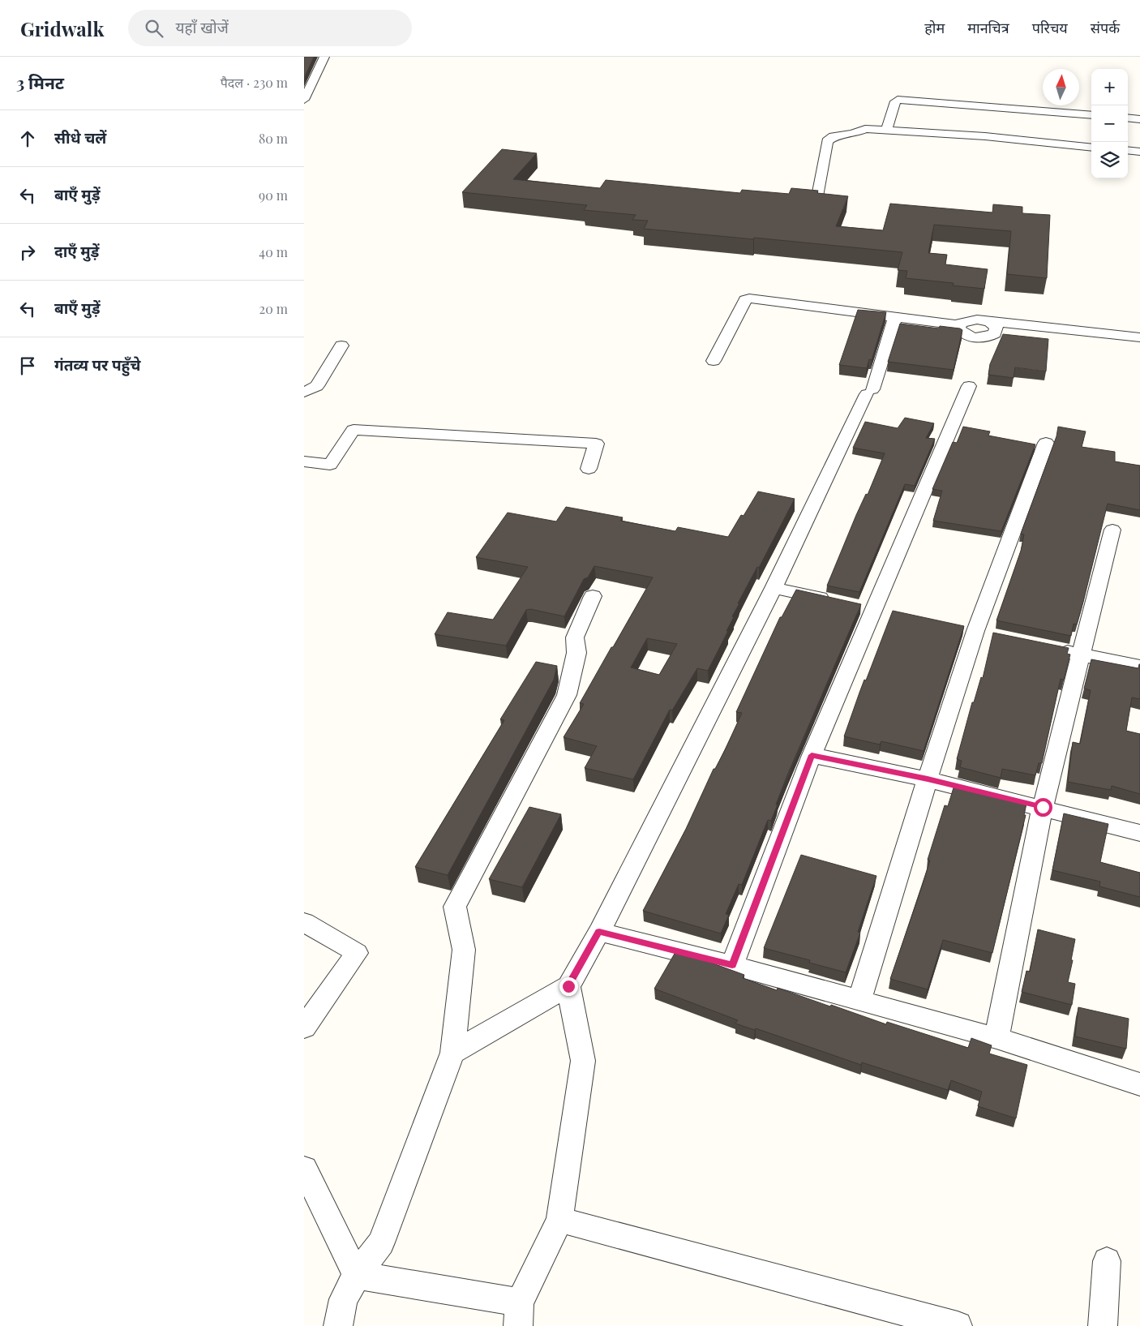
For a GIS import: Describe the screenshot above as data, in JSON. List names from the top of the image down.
{
  "north": "top",
  "page": {
    "header": "Gridwalk",
    "search": "यहाँ खोजें",
    "nav": [
      "होम",
      "मानचित्र",
      "परिचय",
      "संपर्क"
    ],
    "heading": ["3 मिनट", "पैदल · 230 m"],
    "map_buttons": ["+", "−"],
    "list": [
      ["सीधे चलें", "80 m"],
      ["बाएँ मुड़ें", "90 m"],
      ["दाएँ मुड़ें", "40 m"],
      ["बाएँ मुड़ें", "20 m"],
      "गंतव्य पर पहुँचे"
    ]
  }
}
